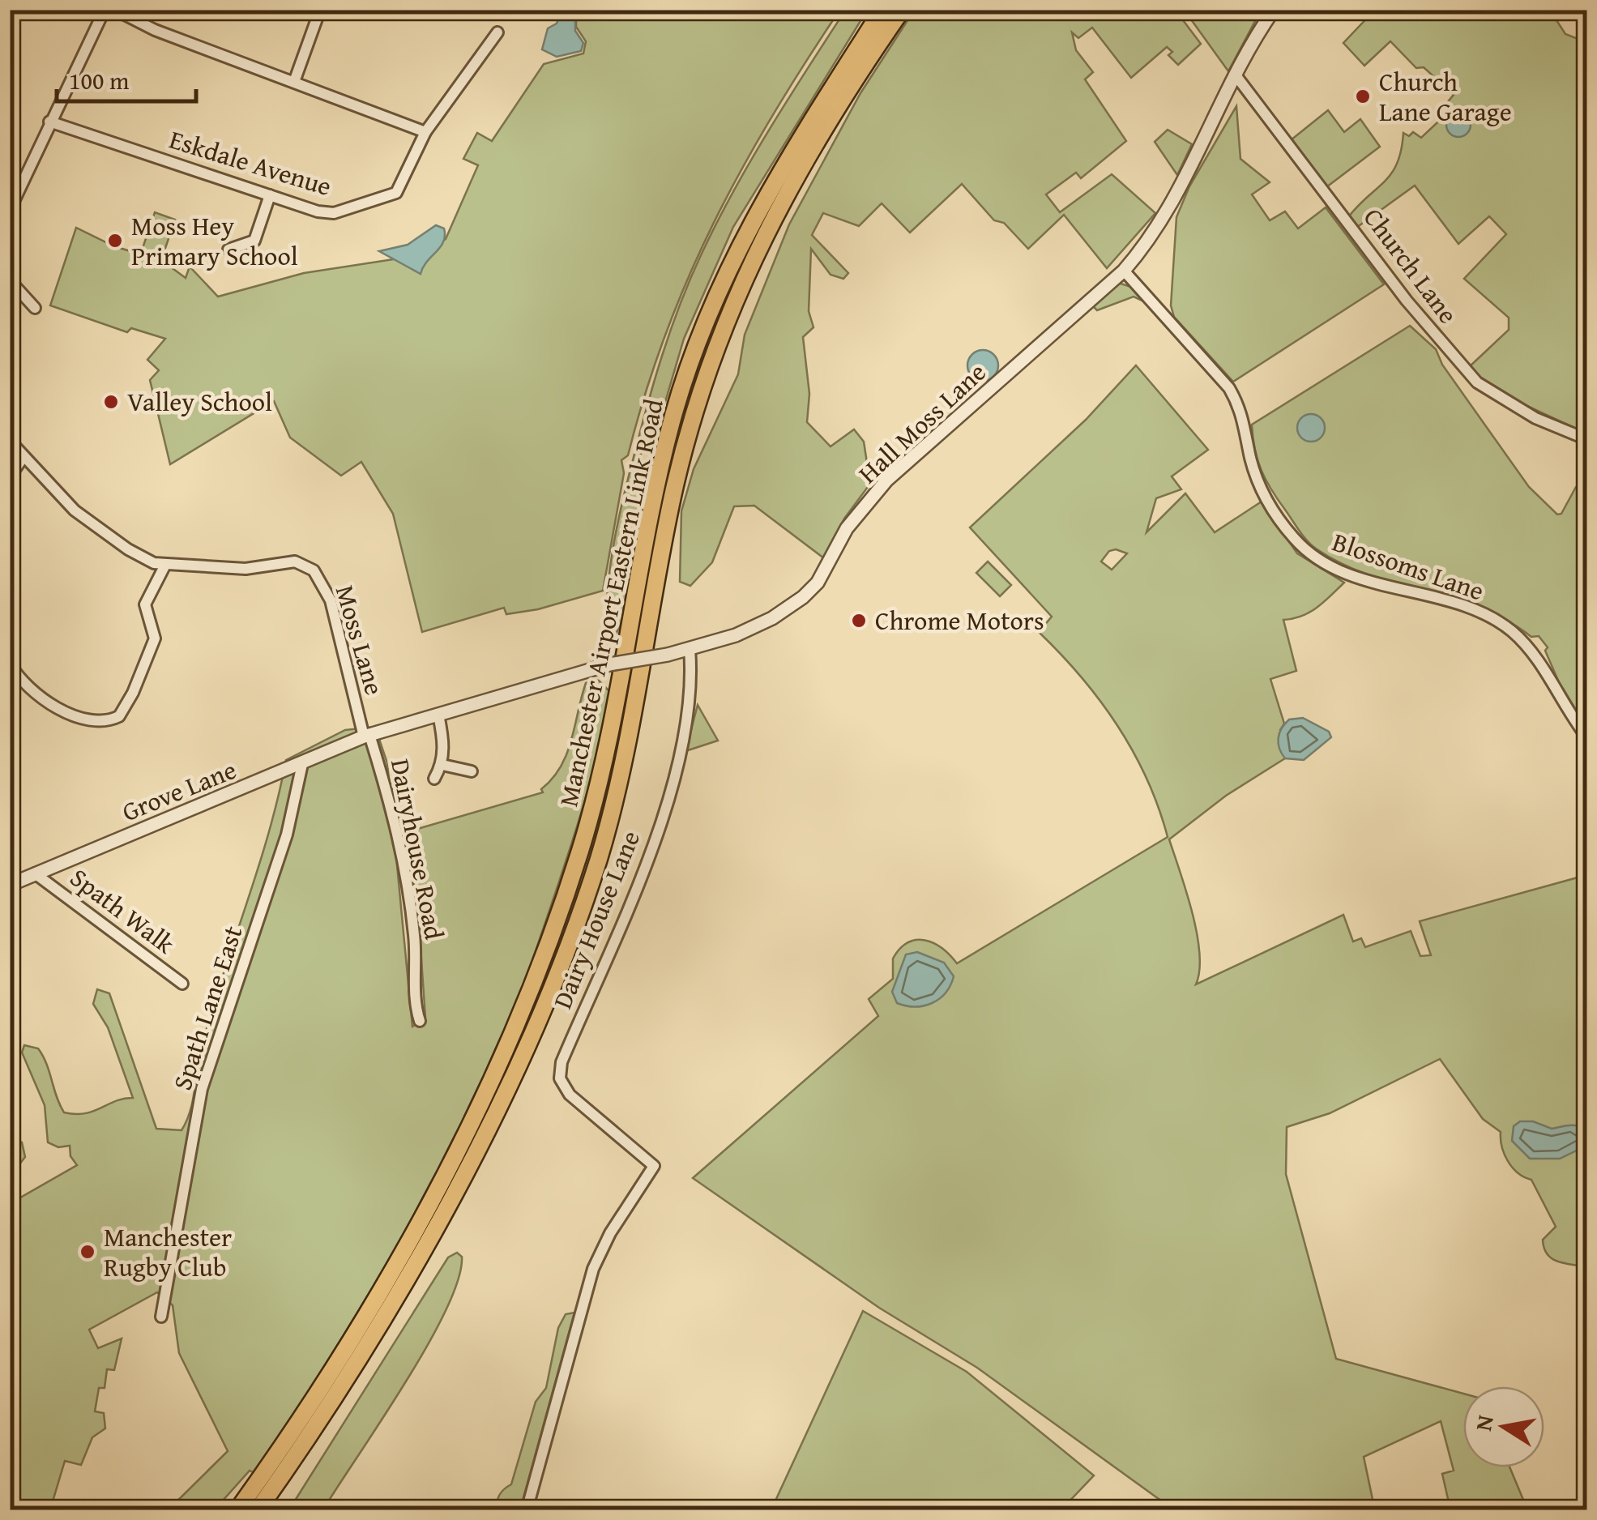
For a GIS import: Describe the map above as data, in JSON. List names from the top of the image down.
{
  "streets": {
    "highway": ["Manchester Airport Eastern Link Road"],
    "street": [
      "Eskdale Avenue",
      "Church Lane",
      "Hall Moss Lane",
      "Blossoms Lane",
      "Moss Lane",
      "Grove Lane",
      "Dairyhouse Road",
      "Spath Walk",
      "Dairy House Lane",
      "Spath Lane East"
    ]
  },
  "crossings": [
    ["Church Lane", "Hall Moss Lane"],
    ["Hall Moss Lane", "Blossoms Lane"],
    ["Hall Moss Lane", "Moss Lane"],
    ["Hall Moss Lane", "Grove Lane"],
    ["Hall Moss Lane", "Dairyhouse Road"],
    ["Hall Moss Lane", "Dairy House Lane"],
    ["Moss Lane", "Grove Lane"],
    ["Moss Lane", "Dairyhouse Road"],
    ["Grove Lane", "Dairyhouse Road"],
    ["Grove Lane", "Spath Walk"],
    ["Grove Lane", "Spath Lane East"]
  ],
  "places": [
    "Church Lane Garage",
    "Moss Hey Primary School",
    "Valley School",
    "Chrome Motors",
    "Manchester Rugby Club"
  ],
  "scale_bar": "100 m",
  "north": "left"
}
